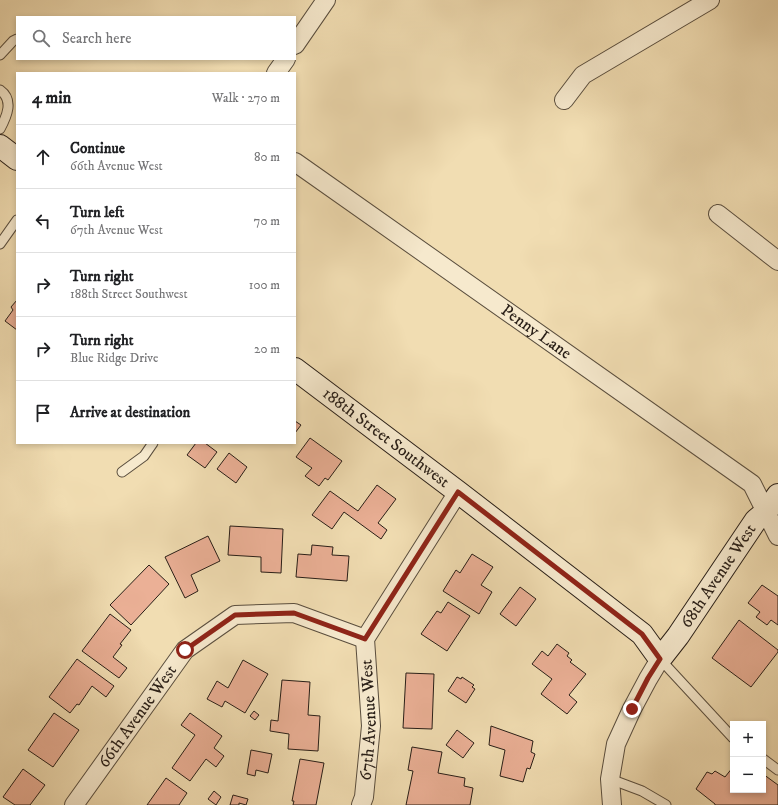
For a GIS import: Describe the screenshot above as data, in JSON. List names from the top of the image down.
{
  "streets": {
    "street": [
      "Penny Lane",
      "188th Street Southwest",
      "68th Avenue West",
      "66th Avenue West",
      "67th Avenue West"
    ]
  },
  "crossings": [
    ["Penny Lane", "68th Avenue West"],
    ["188th Street Southwest", "68th Avenue West"],
    ["188th Street Southwest", "67th Avenue West"],
    ["66th Avenue West", "67th Avenue West"]
  ],
  "page": {
    "search": "Search here",
    "heading": ["4 min", "Walk · 270 m"],
    "list": [
      ["Continue", "66th Avenue West", "80 m"],
      ["Turn left", "67th Avenue West", "70 m"],
      ["Turn right", "188th Street Southwest", "100 m"],
      ["Turn right", "Blue Ridge Drive", "20 m"],
      "Arrive at destination"
    ],
    "map_buttons": ["+", "−"]
  }
}
